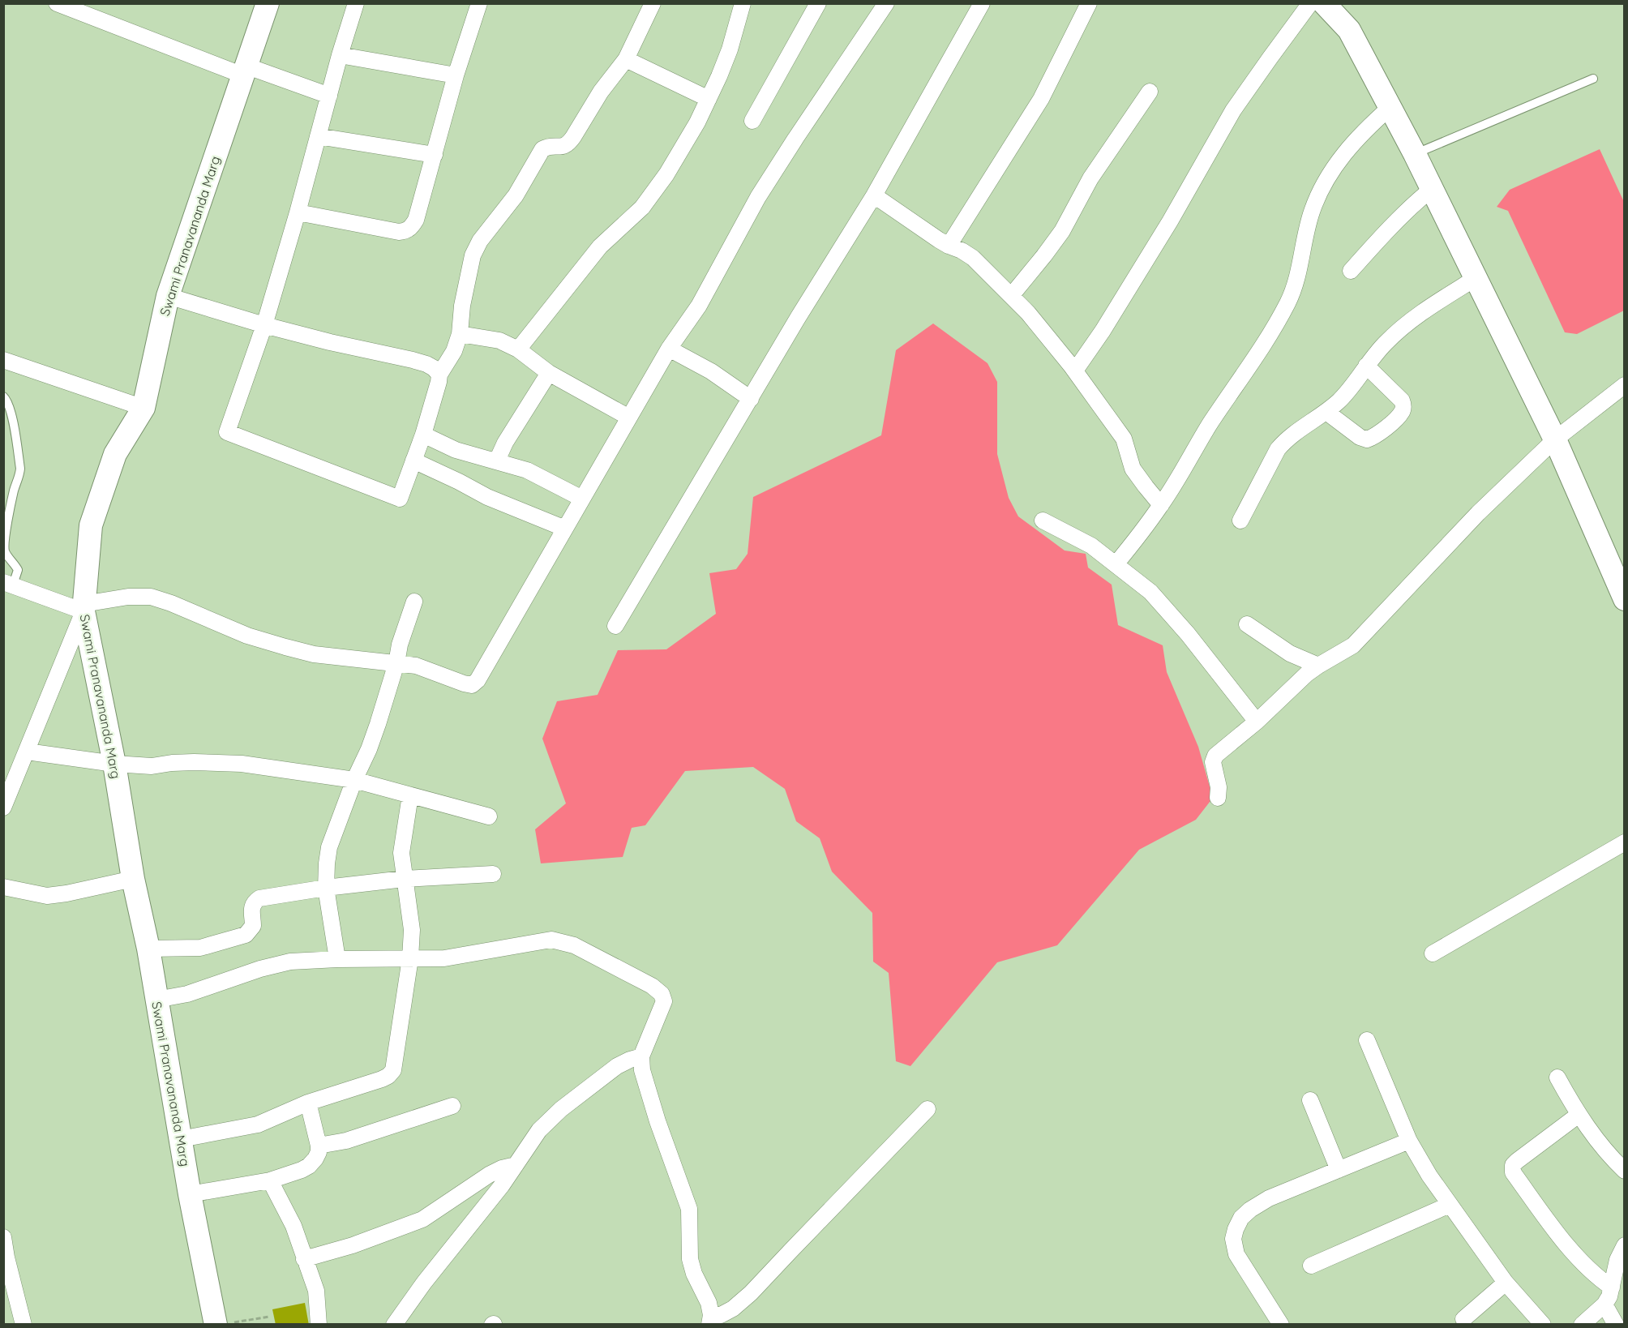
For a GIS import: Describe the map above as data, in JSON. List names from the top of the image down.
{
  "streets": {
    "street": ["Swami Pranavananda Marg"]
  }
}
